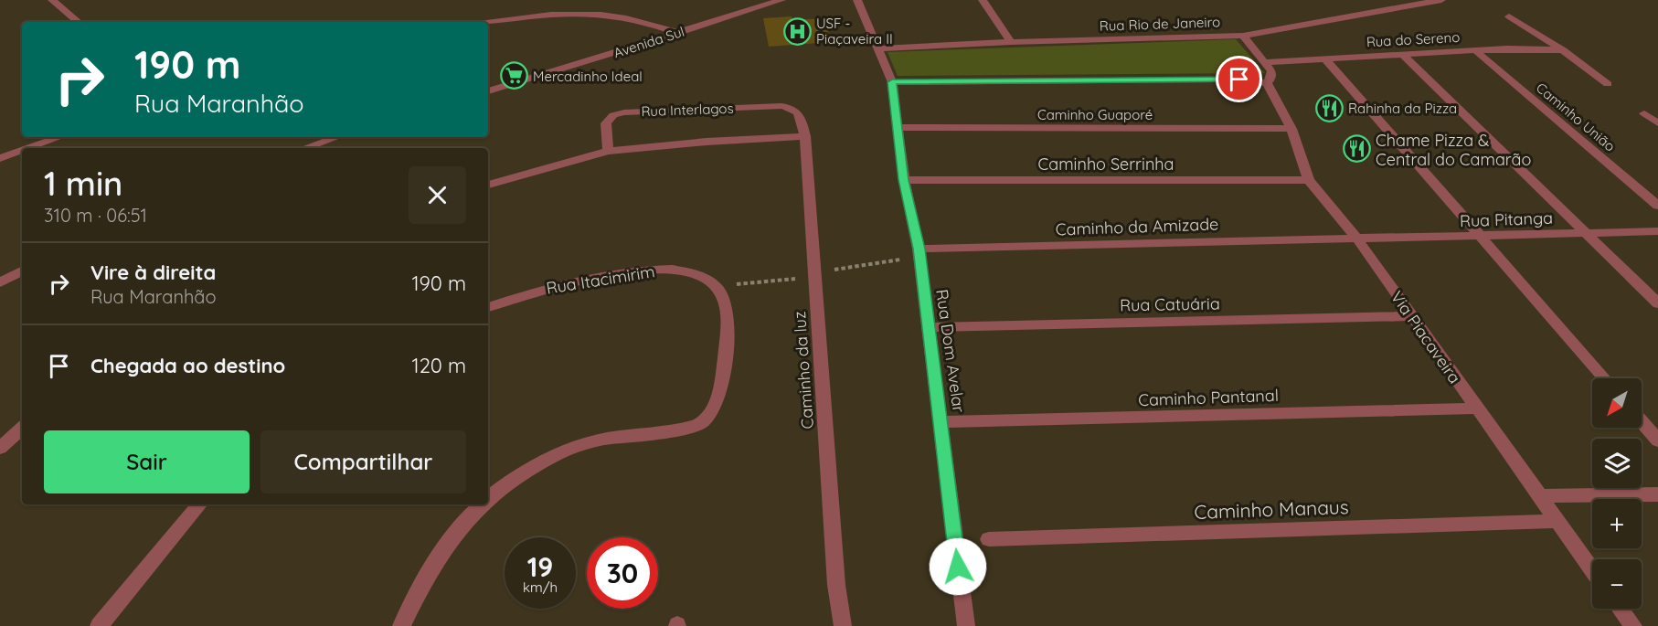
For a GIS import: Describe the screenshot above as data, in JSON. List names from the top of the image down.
{
  "streets": {
    "street": [
      "Rua Rio de Janeiro",
      "Rua do Sereno",
      "Avenida Sul",
      "Rua Interlagos",
      "Caminho Guaporé",
      "Caminho União",
      "Caminho Serrinha",
      "Rua Pitanga",
      "Caminho da Amizade",
      "Rua Itacimirim",
      "Rua Catuária",
      "Via Piacaveira",
      "Rua Dom Avelar",
      "Caminho da luz",
      "Caminho Pantanal",
      "Caminho Manaus"
    ]
  },
  "crossings": [
    ["Rua Rio de Janeiro", "Rua Dom Avelar"],
    ["Rua do Sereno", "Caminho União"],
    ["Rua Interlagos", "Caminho da luz"],
    ["Caminho Guaporé", "Via Piacaveira"],
    ["Caminho Guaporé", "Rua Dom Avelar"],
    ["Caminho Serrinha", "Via Piacaveira"],
    ["Caminho Serrinha", "Rua Dom Avelar"],
    ["Rua Pitanga", "Caminho da Amizade"],
    ["Rua Pitanga", "Via Piacaveira"],
    ["Caminho da Amizade", "Via Piacaveira"],
    ["Caminho da Amizade", "Rua Dom Avelar"],
    ["Rua Catuária", "Via Piacaveira"],
    ["Rua Catuária", "Rua Dom Avelar"],
    ["Via Piacaveira", "Caminho Pantanal"],
    ["Via Piacaveira", "Caminho Manaus"],
    ["Rua Dom Avelar", "Caminho Pantanal"]
  ],
  "places": {
    "hospital": ["USF - Piaçaveira II"],
    "supermarket": ["Mercadinho Ideal"],
    "restaurant": ["Rahinha da Pizza", "Chame Pizza & Central do Camarão"]
  },
  "north": "bottom left",
  "page": {
    "turn": ["190 m", "Rua Maranhão"],
    "heading": ["1 min", "310 m · 06:51"],
    "list": [
      {
        "name": "Vire à direita",
        "note": "Rua Maranhão",
        "value": "190 m"
      },
      {
        "name": "Chegada ao destino",
        "value": "120 m"
      }
    ],
    "map_buttons": ["+", "−"],
    "buttons": ["Sair", "Compartilhar"],
    "speed": "19 km/h",
    "limit": "30"
  }
}
